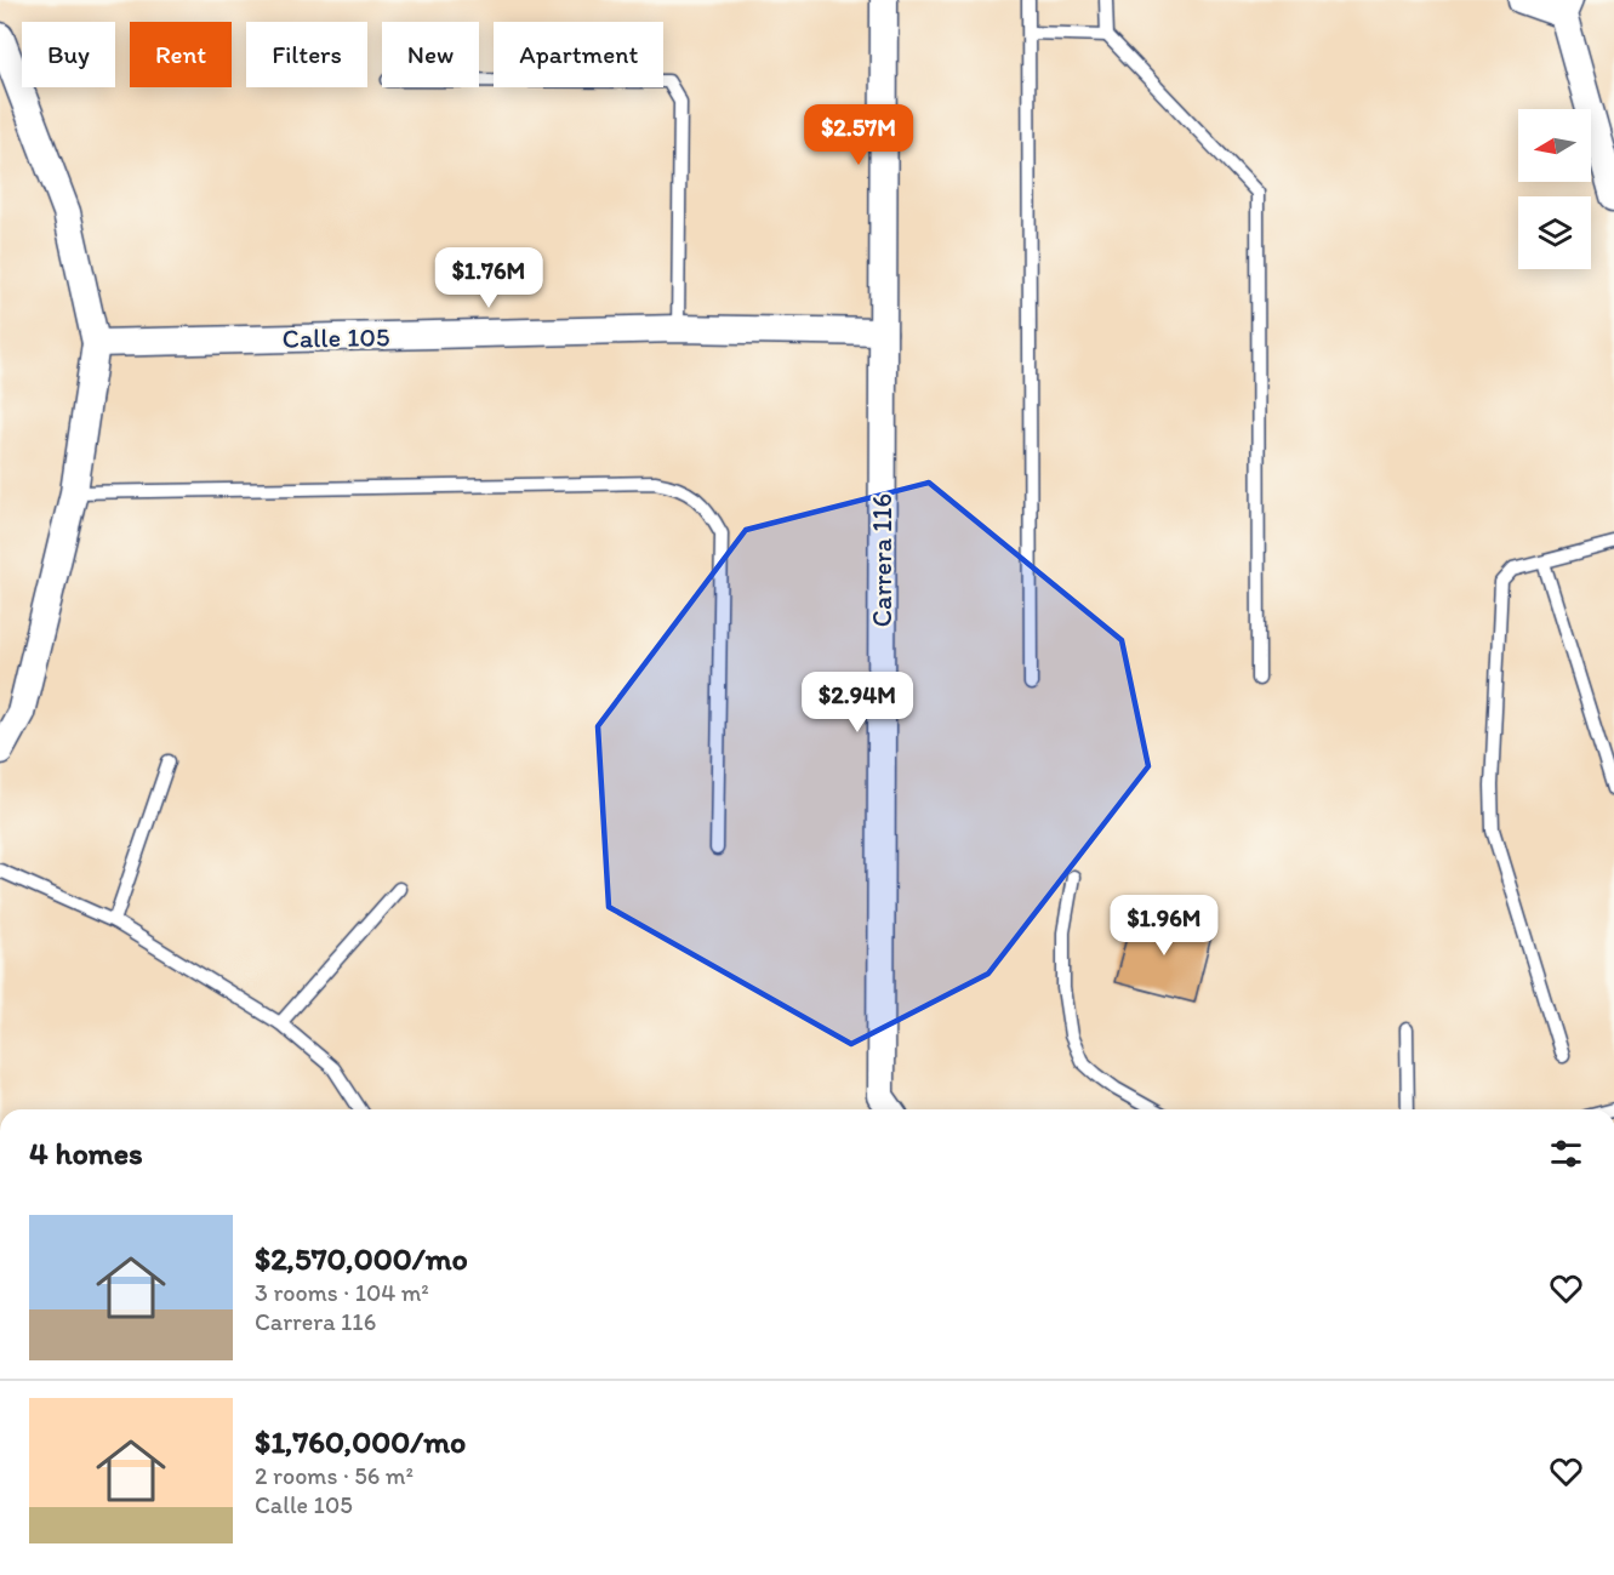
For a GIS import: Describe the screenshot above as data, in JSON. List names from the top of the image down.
{
  "streets": {
    "street": ["Calle 105", "Carrera 116"]
  },
  "crossings": [
    ["Calle 105", "Carrera 116"]
  ],
  "north": "left",
  "page": {
    "chip": [
      "Buy",
      "Rent",
      "Filters",
      "New",
      "Apartment"
    ],
    "price": [
      "$2.57M",
      "$1.76M",
      "$2.94M",
      "$1.96M"
    ],
    "heading": "4 homes",
    "list": [
      {
        "name": "$2,570,000/mo",
        "note": "3 rooms · 104 m² · Carrera 116"
      },
      {
        "name": "$1,760,000/mo",
        "note": "2 rooms · 56 m² · Calle 105"
      }
    ]
  }
}
